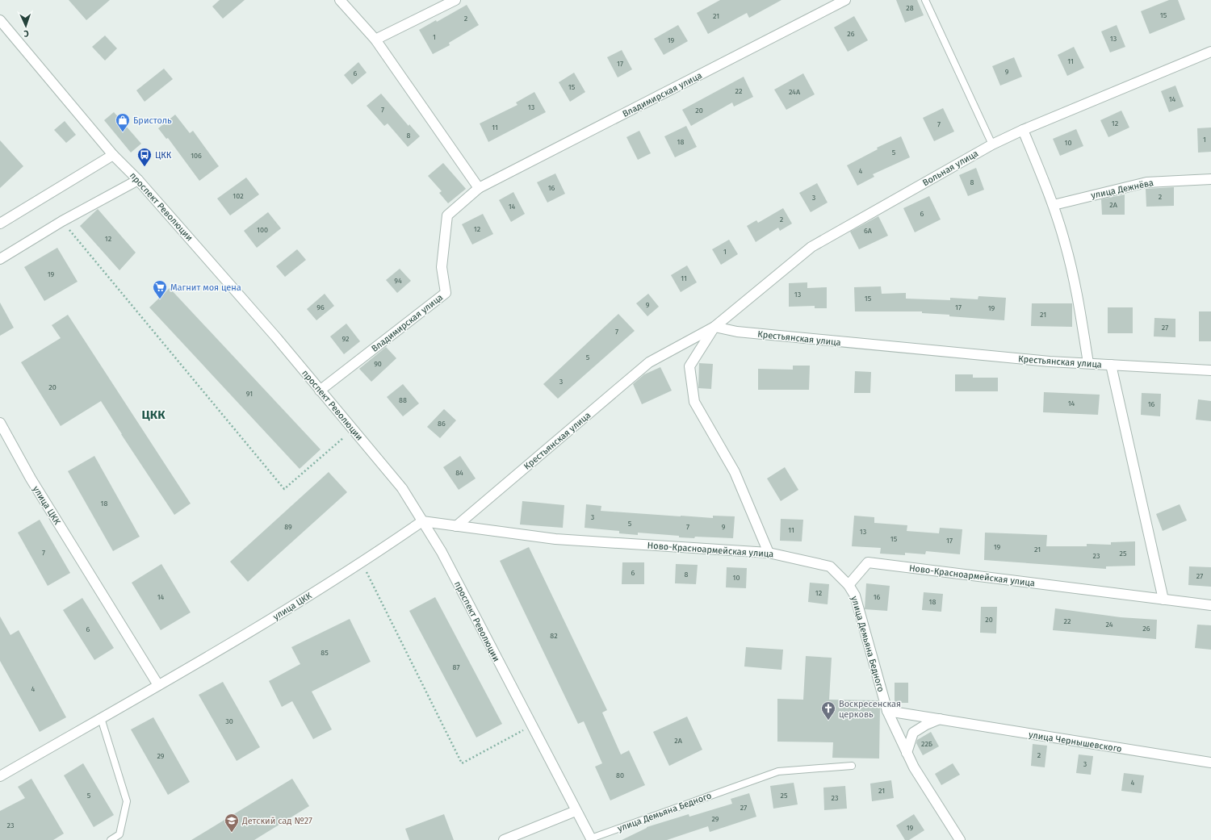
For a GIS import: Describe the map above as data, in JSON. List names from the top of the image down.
{
  "streets": {
    "street": [
      "Владимирская улица",
      "Вольная улица",
      "улица Дежнёва",
      "проспект Революции",
      "Крестьянская улица",
      "улица ЦКК",
      "Ново-Красноармейская улица",
      "улица Демьяна Бедного",
      "улица Чернышевского"
    ]
  },
  "crossings": [
    ["Владимирская улица", "проспект Революции"],
    ["Вольная улица", "Крестьянская улица"],
    ["проспект Революции", "улица ЦКК"],
    ["проспект Революции", "Ново-Красноармейская улица"],
    ["проспект Революции", "улица Демьяна Бедного"],
    ["Крестьянская улица", "Ново-Красноармейская улица"],
    ["улица ЦКК", "Ново-Красноармейская улица"],
    ["Ново-Красноармейская улица", "улица Демьяна Бедного"],
    ["улица Демьяна Бедного", "улица Чернышевского"]
  ],
  "districts": ["ЦКК"],
  "places": {
    "shop": ["Бристоль"],
    "bus stop": ["ЦКК"],
    "supermarket": ["Магнит моя цена"],
    "church": ["Воскресенская церковь"],
    "school or university": ["Детский сад №27"]
  },
  "house_numbers": [
    "28",
    "15",
    "21",
    "2",
    "26",
    "1",
    "13",
    "19",
    "11",
    "17",
    "9",
    "6",
    "15",
    "22",
    "24А",
    "14",
    "13",
    "7",
    "20",
    "12",
    "7",
    "11",
    "8",
    "1",
    "18",
    "10",
    "5",
    "106",
    "4",
    "8",
    "16",
    "102",
    "2",
    "3",
    "2А",
    "14",
    "6",
    "2",
    "12",
    "100",
    "6А",
    "12",
    "1",
    "19",
    "11",
    "94",
    "13",
    "15",
    "9",
    "96",
    "17",
    "19",
    "21",
    "27",
    "7",
    "92",
    "5",
    "90",
    "3",
    "20",
    "91",
    "88",
    "14",
    "16",
    "86",
    "84",
    "18",
    "3",
    "5",
    "89",
    "7",
    "9",
    "11",
    "13",
    "15",
    "17",
    "19",
    "21",
    "7",
    "25",
    "23",
    "6",
    "8",
    "27",
    "10",
    "12",
    "14",
    "16",
    "18",
    "20",
    "22",
    "24",
    "26",
    "6",
    "82",
    "85",
    "87",
    "4",
    "30",
    "2А",
    "22Б",
    "2",
    "29",
    "3",
    "80",
    "4",
    "21",
    "5",
    "25",
    "23",
    "27",
    "29",
    "23",
    "19"
  ],
  "north": "bottom"
}
